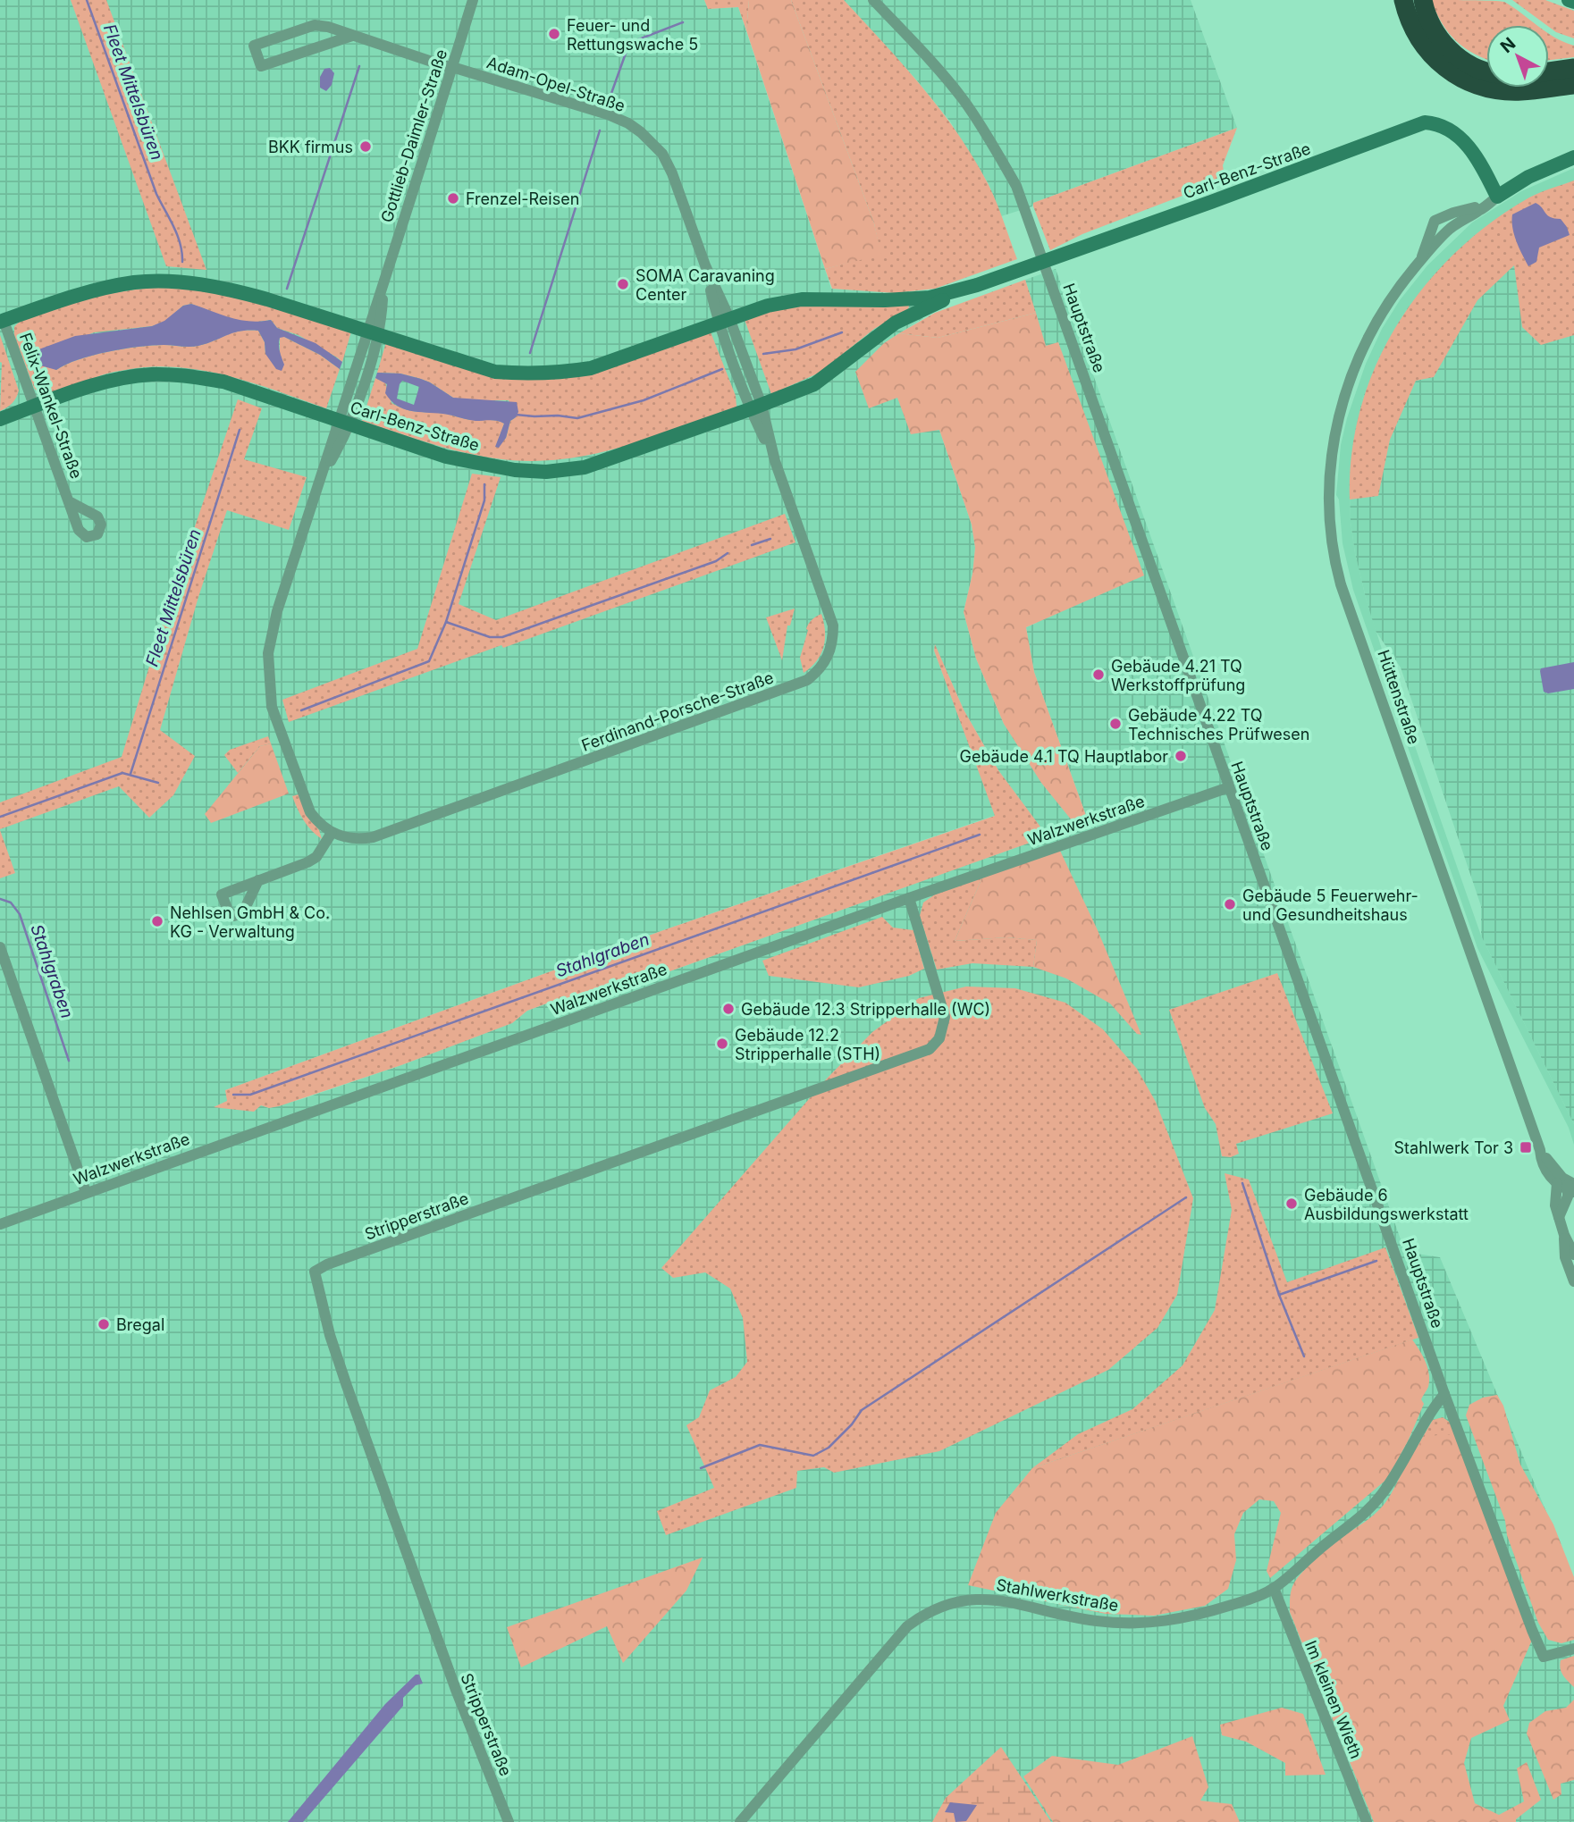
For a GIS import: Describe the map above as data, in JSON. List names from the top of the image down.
{
  "streets": {
    "street": [
      "Adam-Opel-Straße",
      "Gottlieb-Daimler-Straße",
      "Carl-Benz-Straße",
      "Hauptstraße",
      "Felix-Wankel-Straße",
      "Hüttenstraße",
      "Ferdinand-Porsche-Straße",
      "Walzwerkstraße",
      "Stripperstraße",
      "Stahlwerkstraße",
      "Im kleinen Wieth"
    ]
  },
  "crossings": [
    ["Adam-Opel-Straße", "Gottlieb-Daimler-Straße"],
    ["Adam-Opel-Straße", "Carl-Benz-Straße"],
    ["Adam-Opel-Straße", "Ferdinand-Porsche-Straße"],
    ["Gottlieb-Daimler-Straße", "Carl-Benz-Straße"],
    ["Gottlieb-Daimler-Straße", "Ferdinand-Porsche-Straße"],
    ["Carl-Benz-Straße", "Felix-Wankel-Straße"],
    ["Carl-Benz-Straße", "Hüttenstraße"],
    ["Carl-Benz-Straße", "Ferdinand-Porsche-Straße"],
    ["Hauptstraße", "Walzwerkstraße"],
    ["Hauptstraße", "Stahlwerkstraße"],
    ["Walzwerkstraße", "Stripperstraße"],
    ["Stahlwerkstraße", "Im kleinen Wieth"]
  ],
  "water": ["Fleet Mittelsbüren", "Stahlgraben"],
  "places": {
    "other": [
      "Feuer- und Rettungswache 5",
      "BKK firmus",
      "Frenzel-Reisen",
      "SOMA Caravaning Center",
      "Gebäude 4.21 TQ Werkstoffprüfung",
      "Gebäude 4.22 TQ Technisches Prüfwesen",
      "Gebäude 4.1 TQ Hauptlabor",
      "Gebäude 5 Feuerwehr- und Gesundheitshaus",
      "Nehlsen GmbH & Co. KG - Verwaltung",
      "Gebäude 12.3 Stripperhalle (WC)",
      "Gebäude 12.2 Stripperhalle (STH)",
      "Gebäude 6 Ausbildungswerkstatt",
      "Bregal"
    ],
    "transit": ["Stahlwerk Tor 3"]
  },
  "north": "top left"
}
